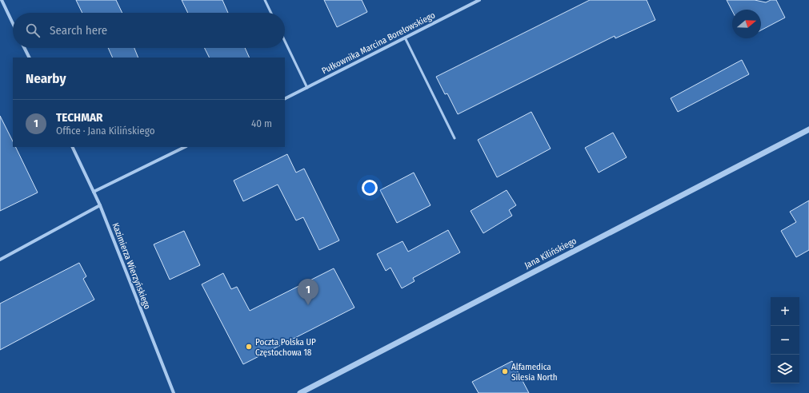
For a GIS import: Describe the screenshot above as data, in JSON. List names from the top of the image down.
{
  "streets": {
    "street": ["Pułkownika Marcina Borelowskiego", "Jana Kilińskiego", "Kazimierza Wierzyńskiego"]
  },
  "places": ["Poczta Polska UP Częstochowa 18", "Alfamedica Silesia North"],
  "north": "right",
  "page": {
    "search": "Search here",
    "heading": "Nearby",
    "list": [
      {
        "mark": "1",
        "name": "TECHMAR",
        "note": "Office · Jana Kilińskiego",
        "value": "40 m"
      }
    ],
    "pins": "1",
    "map_buttons": ["+", "−"]
  }
}
